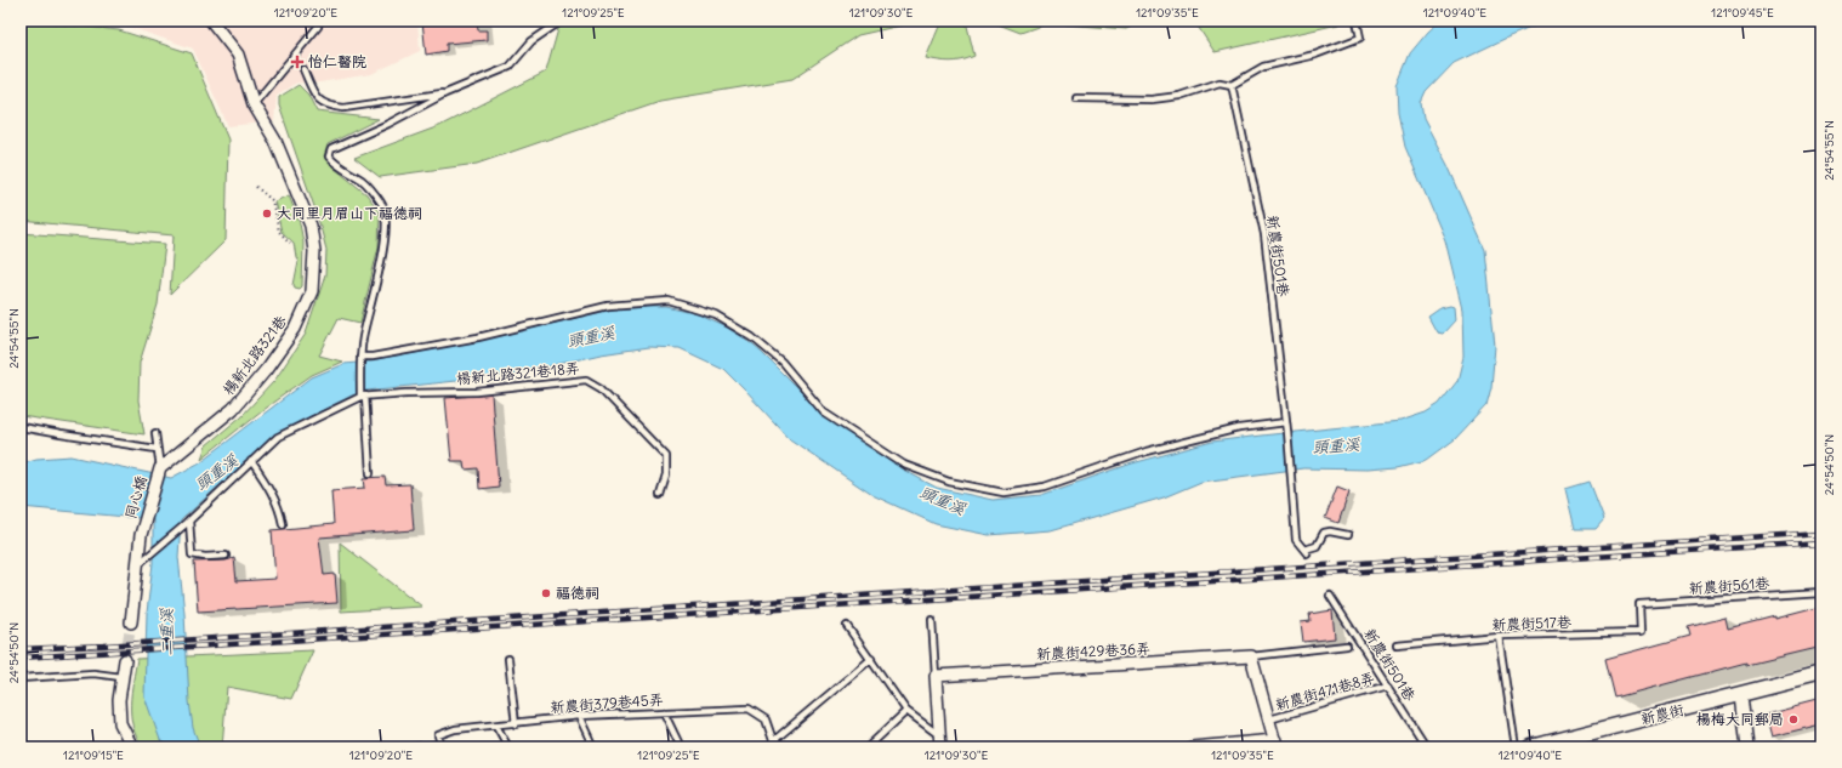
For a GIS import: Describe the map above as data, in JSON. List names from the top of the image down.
{
  "streets": {
    "street": [
      "楊新北路321巷",
      "同心橋",
      "新農街429巷36弄",
      "新農街"
    ],
    "lane": [
      "新農街501巷",
      "楊新北路321巷18弄",
      "新農街561巷",
      "新農街517巷",
      "新農街471巷8弄",
      "新農街379巷45弄"
    ]
  },
  "crossings": [
    ["新農街501巷", "新農街471巷8弄"],
    ["楊新北路321巷", "同心橋"],
    ["新農街561巷", "新農街517巷"]
  ],
  "water": ["頭重溪", "二重溪"],
  "places": {
    "health": ["怡仁醫院"],
    "other": ["大同里月眉山下福德祠", "福德祠", "楊梅大同郵局"]
  },
  "coordinates": [
    "121°09'20\"E",
    "121°09'25\"E",
    "121°09'30\"E",
    "121°09'35\"E",
    "121°09'40\"E",
    "121°09'45\"E",
    "24°54'55\"N",
    "24°54'50\"N",
    "121°09'15\"E"
  ]
}
